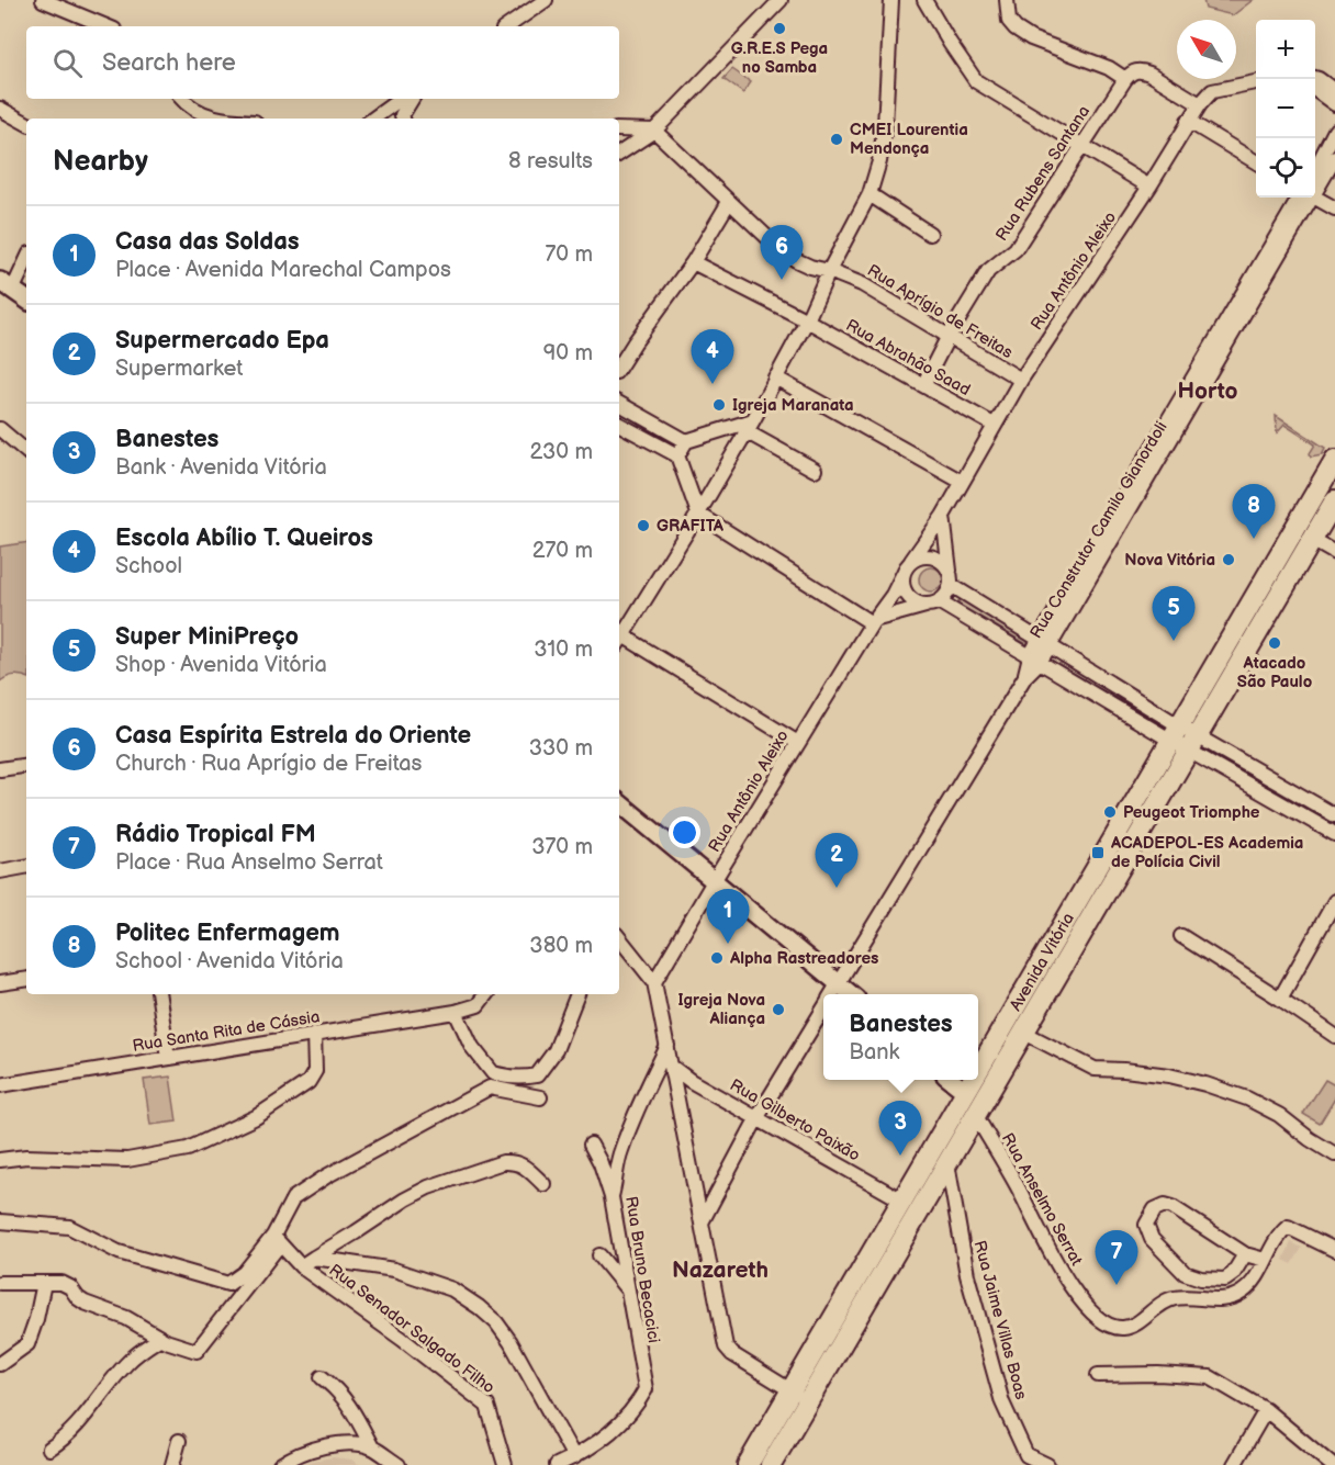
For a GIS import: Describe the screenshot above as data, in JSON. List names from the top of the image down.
{
  "streets": {
    "main road": ["Avenida Vitória"],
    "street": [
      "Rua Rubens Santana",
      "Rua Antônio Aleixo",
      "Rua Aprígio de Freitas",
      "Rua Abrahão Saad",
      "Rua Construtor Camilo Gianordoli",
      "Rua Santa Rita de Cássia",
      "Rua Gilberto Paixão",
      "Rua Anselmo Serrat",
      "Rua Bruno Becacici",
      "Rua Jaime Villas Boas",
      "Rua Senador Salgado Filho"
    ]
  },
  "crossings": [
    ["Rua Rubens Santana", "Rua Aprígio de Freitas"],
    ["Rua Rubens Santana", "Rua Abrahão Saad"],
    ["Rua Antônio Aleixo", "Rua Aprígio de Freitas"],
    ["Rua Antônio Aleixo", "Rua Abrahão Saad"],
    ["Rua Construtor Camilo Gianordoli", "Rua Gilberto Paixão"],
    ["Avenida Vitória", "Rua Gilberto Paixão"],
    ["Avenida Vitória", "Rua Anselmo Serrat"],
    ["Avenida Vitória", "Rua Jaime Villas Boas"]
  ],
  "districts": ["Horto", "Nazareth"],
  "places": {
    "other": [
      "G.R.E.S Pega no Samba",
      "CMEI Lourentia Mendonça",
      "Igreja Maranata",
      "GRAFITA",
      "Nova Vitória",
      "Atacado São Paulo",
      "Peugeot Triomphe",
      "Alpha Rastreadores",
      "Igreja Nova Aliança"
    ],
    "transit": ["ACADEPOL-ES Academia de Polícia Civil"]
  },
  "north": "top left",
  "page": {
    "map_buttons": ["+", "−"],
    "search": "Search here",
    "heading": ["Nearby", "8 results"],
    "list": [
      {
        "mark": "1",
        "name": "Casa das Soldas",
        "note": "Place · Avenida Marechal Campos",
        "value": "70 m"
      },
      {
        "mark": "2",
        "name": "Supermercado Epa",
        "note": "Supermarket",
        "value": "90 m"
      },
      {
        "mark": "3",
        "name": "Banestes",
        "note": "Bank · Avenida Vitória",
        "value": "230 m"
      },
      {
        "mark": "4",
        "name": "Escola Abílio T. Queiros",
        "note": "School",
        "value": "270 m"
      },
      {
        "mark": "5",
        "name": "Super MiniPreço",
        "note": "Shop · Avenida Vitória",
        "value": "310 m"
      },
      {
        "mark": "6",
        "name": "Casa Espírita Estrela do Oriente",
        "note": "Church · Rua Aprígio de Freitas",
        "value": "330 m"
      },
      {
        "mark": "7",
        "name": "Rádio Tropical FM",
        "note": "Place · Rua Anselmo Serrat",
        "value": "370 m"
      },
      {
        "mark": "8",
        "name": "Politec Enfermagem",
        "note": "School · Avenida Vitória",
        "value": "380 m"
      }
    ],
    "pins": [
      "6",
      "4",
      "8",
      "5",
      "2",
      "1",
      "3",
      "7"
    ],
    "popup": ["Banestes", "Bank"]
  }
}
